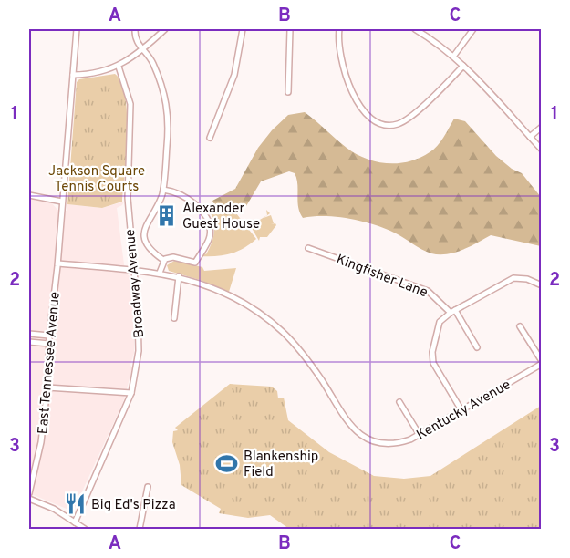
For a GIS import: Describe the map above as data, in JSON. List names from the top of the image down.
{
  "streets": {
    "street": [
      "Kingfisher Lane",
      "Broadway Avenue",
      "East Tennessee Avenue",
      "Kentucky Avenue"
    ]
  },
  "crossings": [
    ["Broadway Avenue", "Kentucky Avenue"],
    ["East Tennessee Avenue", "Kentucky Avenue"]
  ],
  "parks": ["Jackson Square Tennis Courts"],
  "places": {
    "building": ["Alexander Guest House"],
    "sports": ["Blankenship Field"],
    "restaurant": ["Big Ed's Pizza"]
  },
  "grid": {
    "columns": ["A", "B", "C"],
    "rows": ["1", "2", "3"]
  }
}
